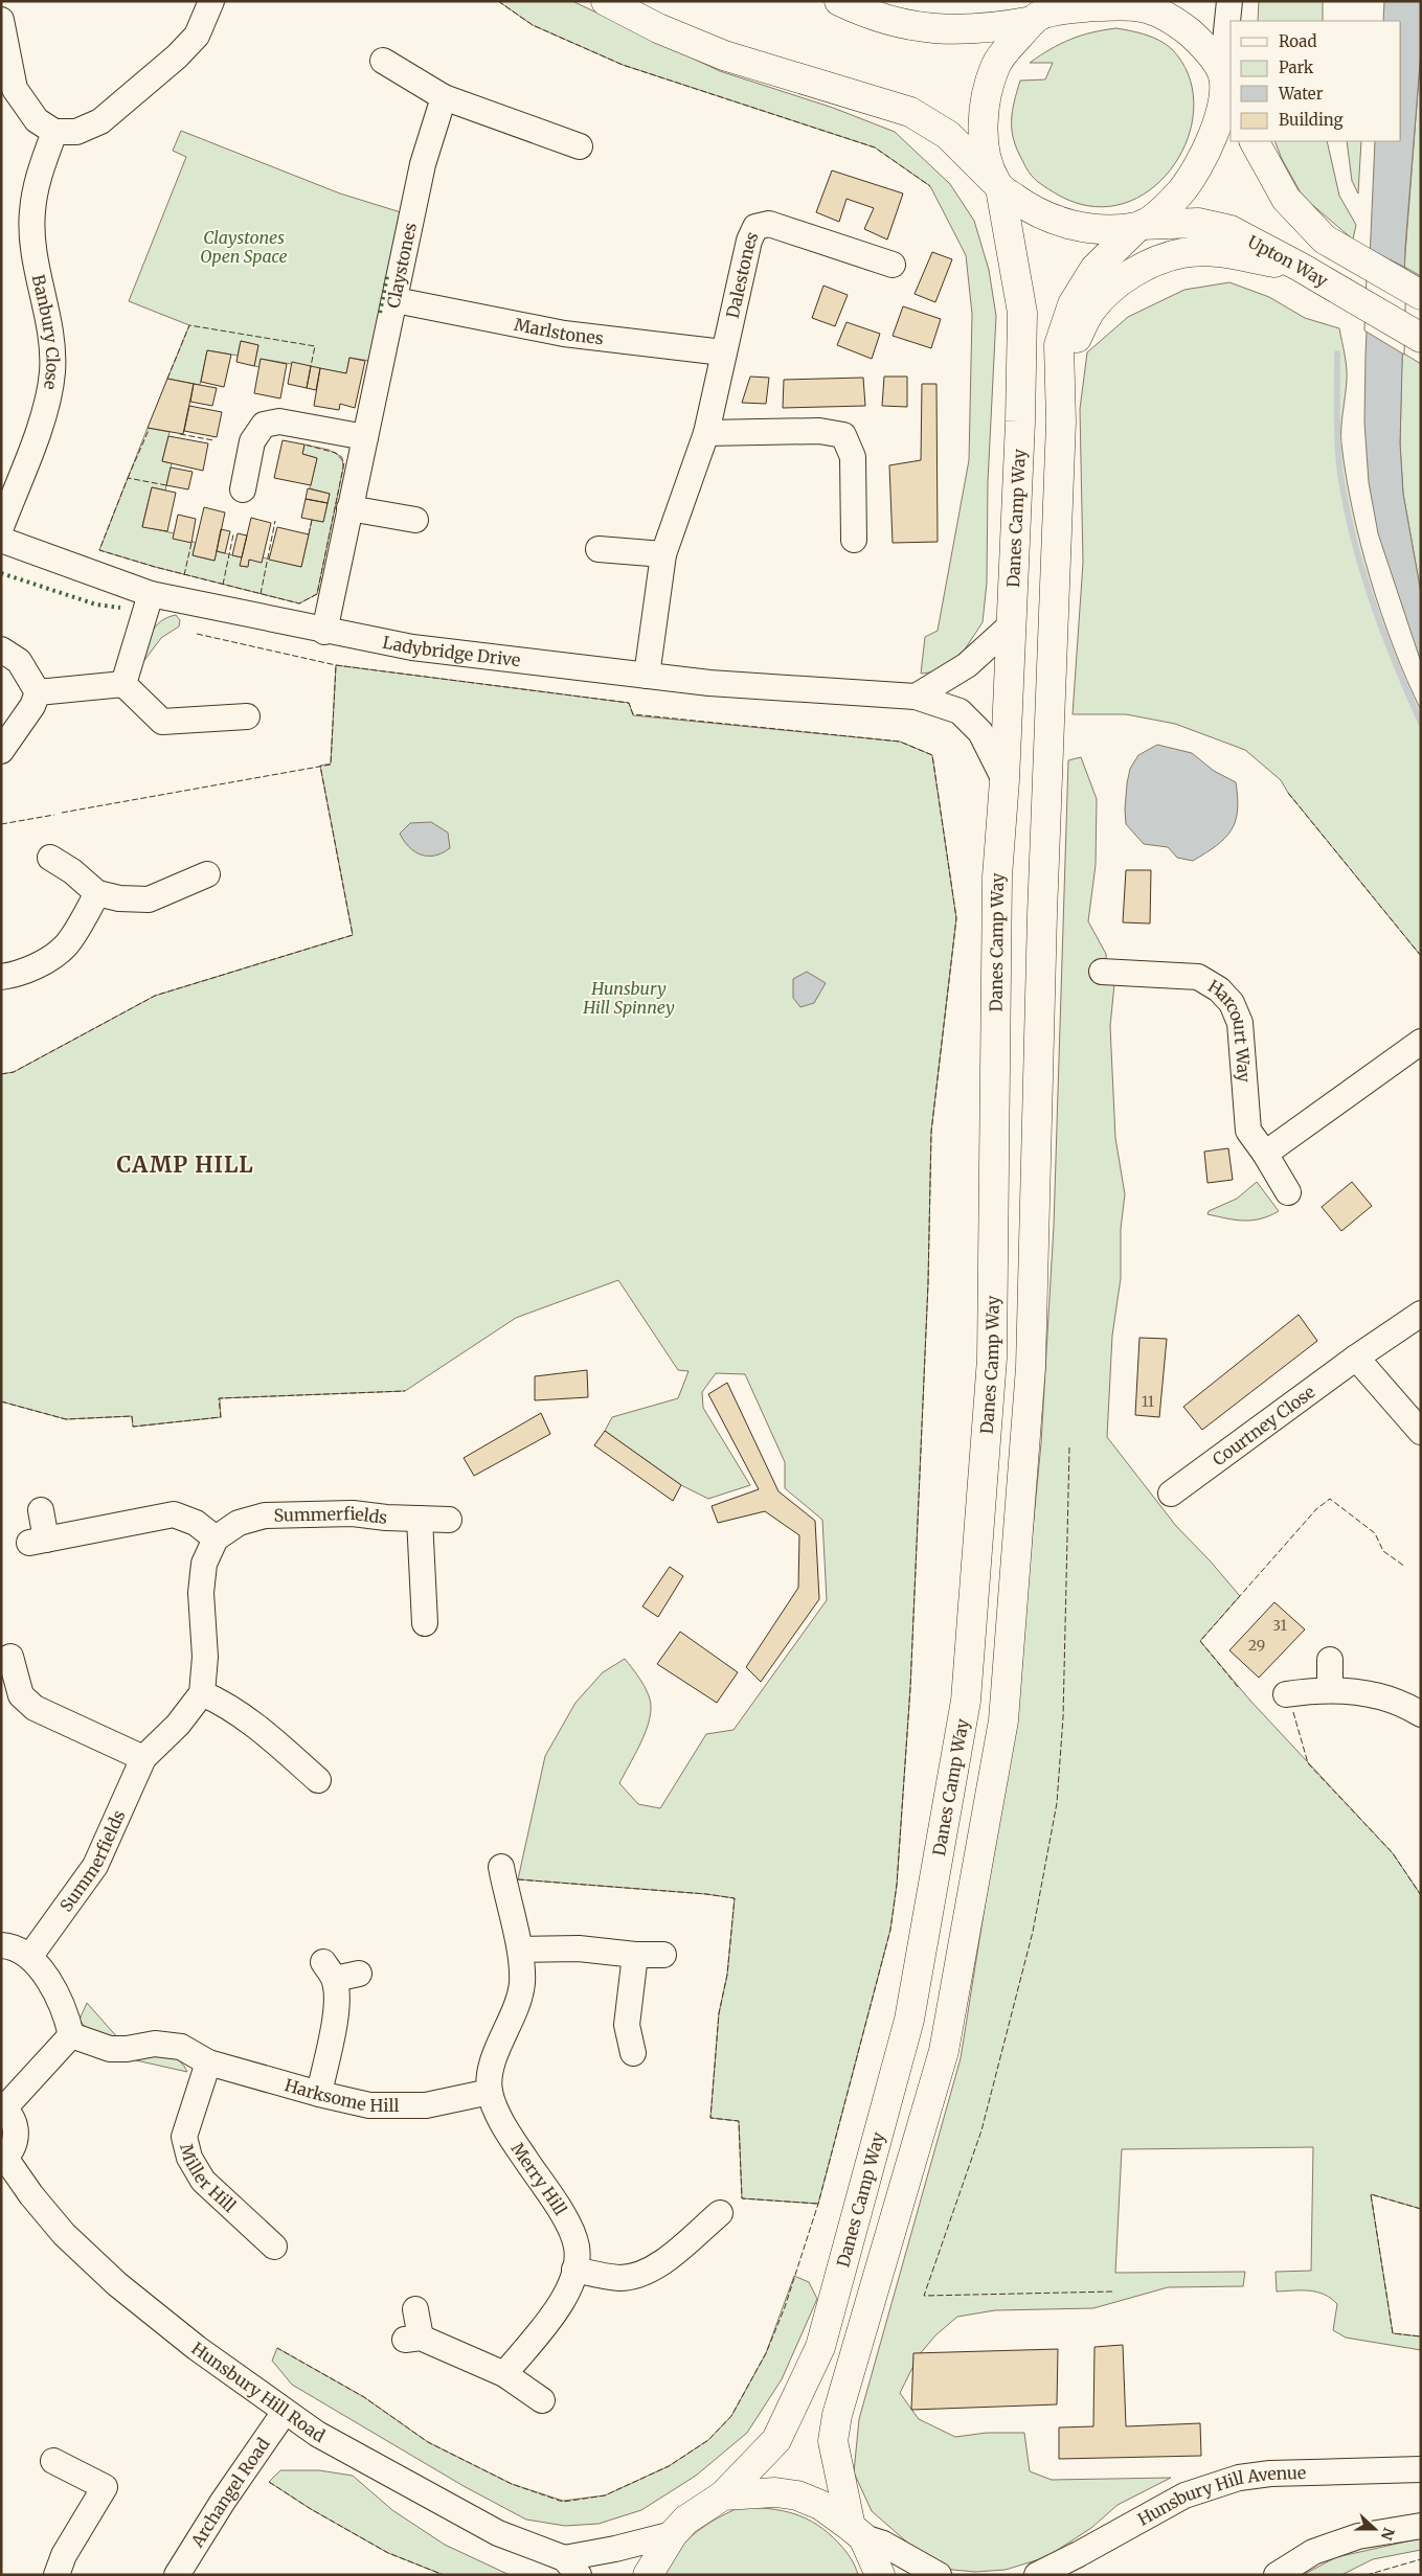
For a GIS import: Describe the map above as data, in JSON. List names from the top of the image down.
{
  "streets": {
    "highway": ["Upton Way", "Danes Camp Way"],
    "street": [
      "Claystones",
      "Dalestones",
      "Banbury Close",
      "Marlstones",
      "Ladybridge Drive",
      "Harcourt Way",
      "Courtney Close",
      "Summerfields",
      "Harksome Hill",
      "Miller Hill",
      "Merry Hill",
      "Hunsbury Hill Road",
      "Archangel Road",
      "Hunsbury Hill Avenue"
    ]
  },
  "crossings": [
    ["Upton Way", "Danes Camp Way"],
    ["Claystones", "Marlstones"],
    ["Claystones", "Ladybridge Drive"],
    ["Dalestones", "Marlstones"],
    ["Dalestones", "Ladybridge Drive"],
    ["Danes Camp Way", "Ladybridge Drive"],
    ["Danes Camp Way", "Hunsbury Hill Road"],
    ["Harksome Hill", "Miller Hill"],
    ["Harksome Hill", "Merry Hill"],
    ["Hunsbury Hill Road", "Archangel Road"]
  ],
  "districts": ["CAMP HILL"],
  "parks": ["Claystones Open Space", "Hunsbury Hill Spinney"],
  "house_numbers": ["11", "31", "29"],
  "legend": [
    "Road",
    "Park",
    "Water",
    "Building"
  ],
  "north": "right"
}
